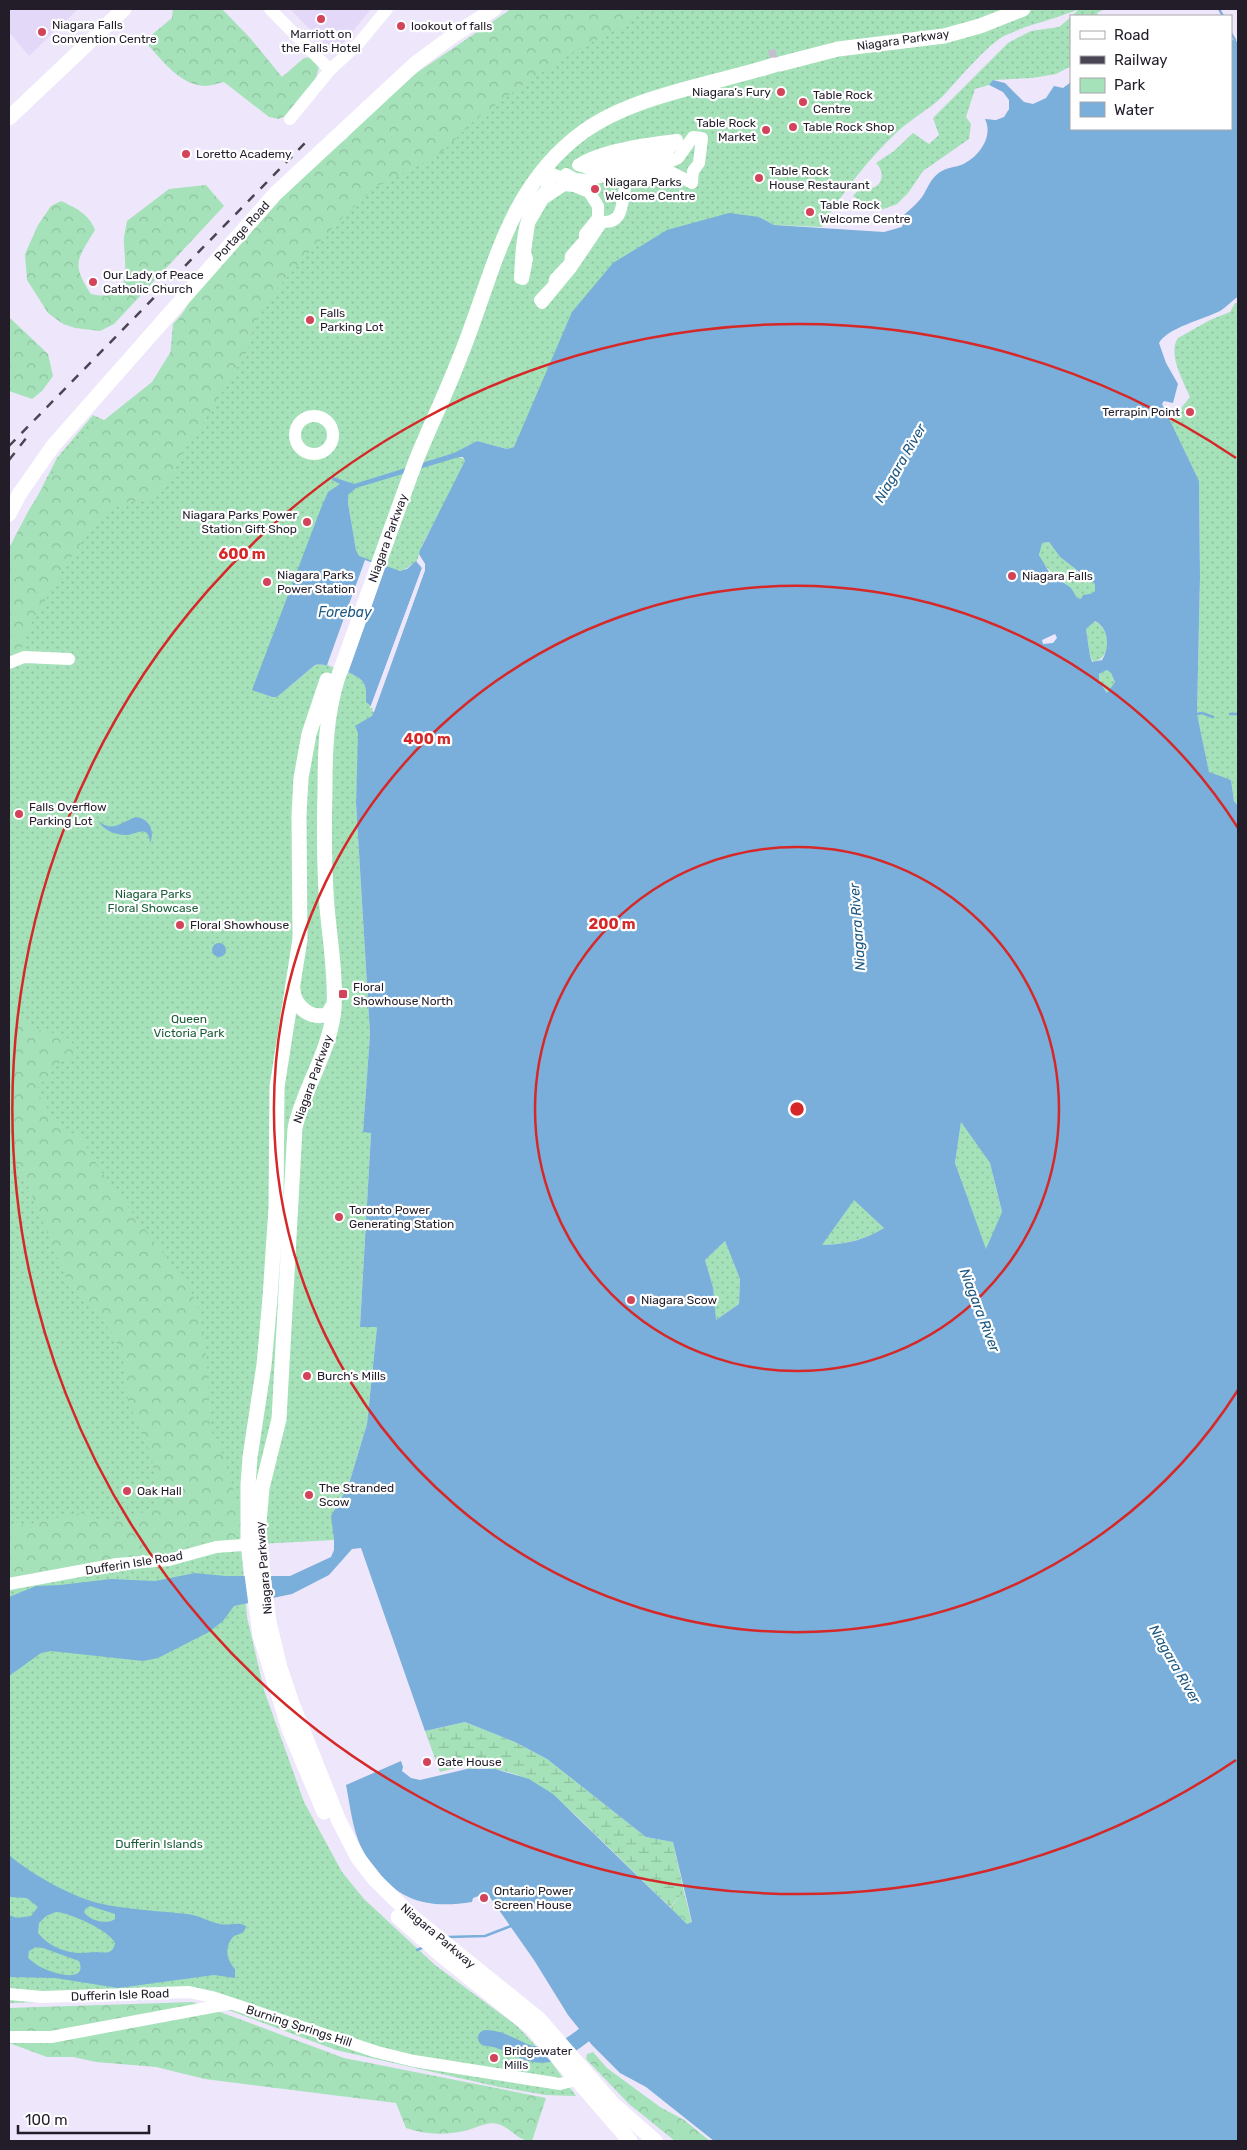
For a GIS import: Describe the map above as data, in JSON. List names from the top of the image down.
{
  "streets": {
    "main road": ["Niagara Parkway", "Portage Road"],
    "street": ["Dufferin Isle Road", "Burning Springs Hill"]
  },
  "crossings": [
    ["Niagara Parkway", "Dufferin Isle Road"],
    ["Niagara Parkway", "Burning Springs Hill"],
    ["Dufferin Isle Road", "Burning Springs Hill"]
  ],
  "water": ["Niagara River", "Forebay"],
  "parks": ["Niagara Parks Floral Showcase", "Queen Victoria Park", "Dufferin Islands"],
  "places": {
    "other": [
      "Marriott on the Falls Hotel",
      "lookout of falls",
      "Niagara Falls Convention Centre",
      "Niagara’s Fury",
      "Table Rock Centre",
      "Table Rock Shop",
      "Table Rock Market",
      "Loretto Academy",
      "Table Rock House Restaurant",
      "Niagara Parks Welcome Centre",
      "Table Rock Welcome Centre",
      "Our Lady of Peace Catholic Church",
      "Falls Parking Lot",
      "Terrapin Point",
      "Niagara Parks Power Station Gift Shop",
      "Niagara Falls",
      "Niagara Parks Power Station",
      "Falls Overflow Parking Lot",
      "Floral Showhouse",
      "Toronto Power Generating Station",
      "Niagara Scow",
      "Burch’s Mills",
      "Oak Hall",
      "The Stranded Scow",
      "Gate House",
      "Ontario Power Screen House",
      "Bridgewater Mills"
    ],
    "transit": ["Floral Showhouse North"]
  },
  "legend": [
    "Road",
    "Railway",
    "Park",
    "Water"
  ],
  "scale_bar": "100 m",
  "rings": ["600 m", "400 m", "200 m"]
}
